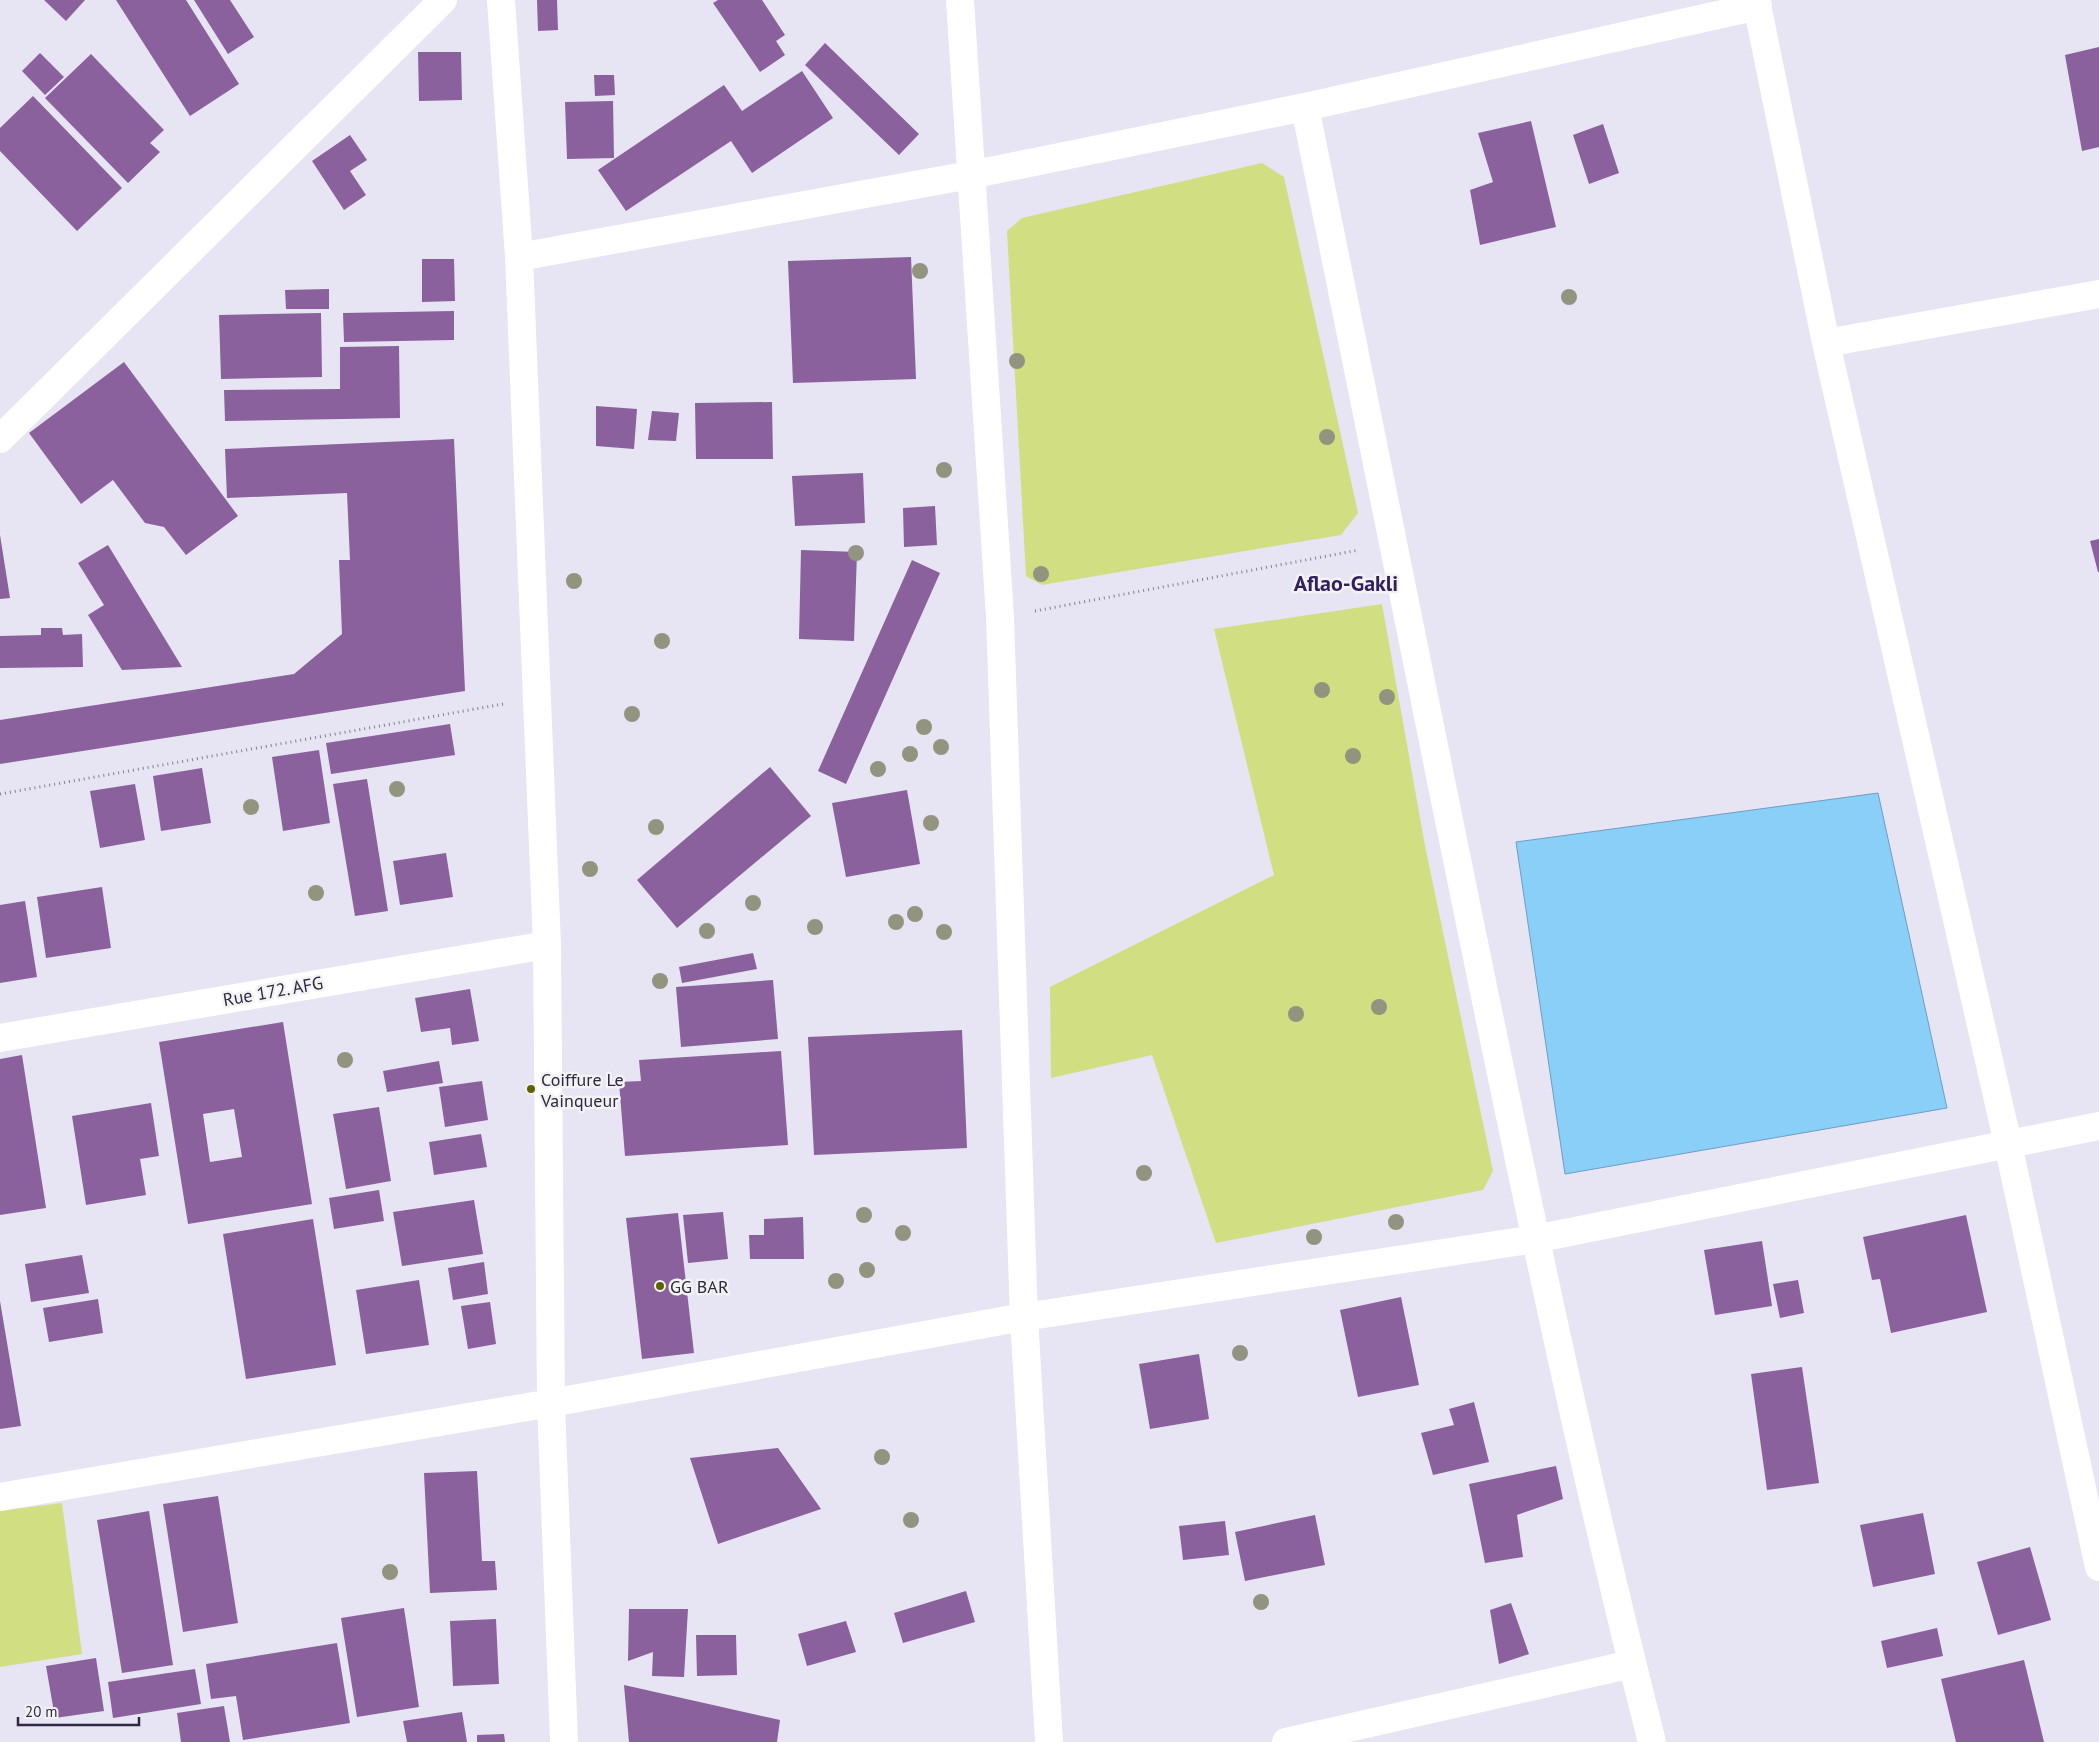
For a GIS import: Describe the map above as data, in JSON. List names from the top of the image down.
{
  "streets": {
    "street": ["Rue 172. AFG"]
  },
  "districts": ["Aflao-Gakli"],
  "places": ["Coiffure Le Vainqueur", "GG BAR"],
  "scale_bar": "20 m"
}
